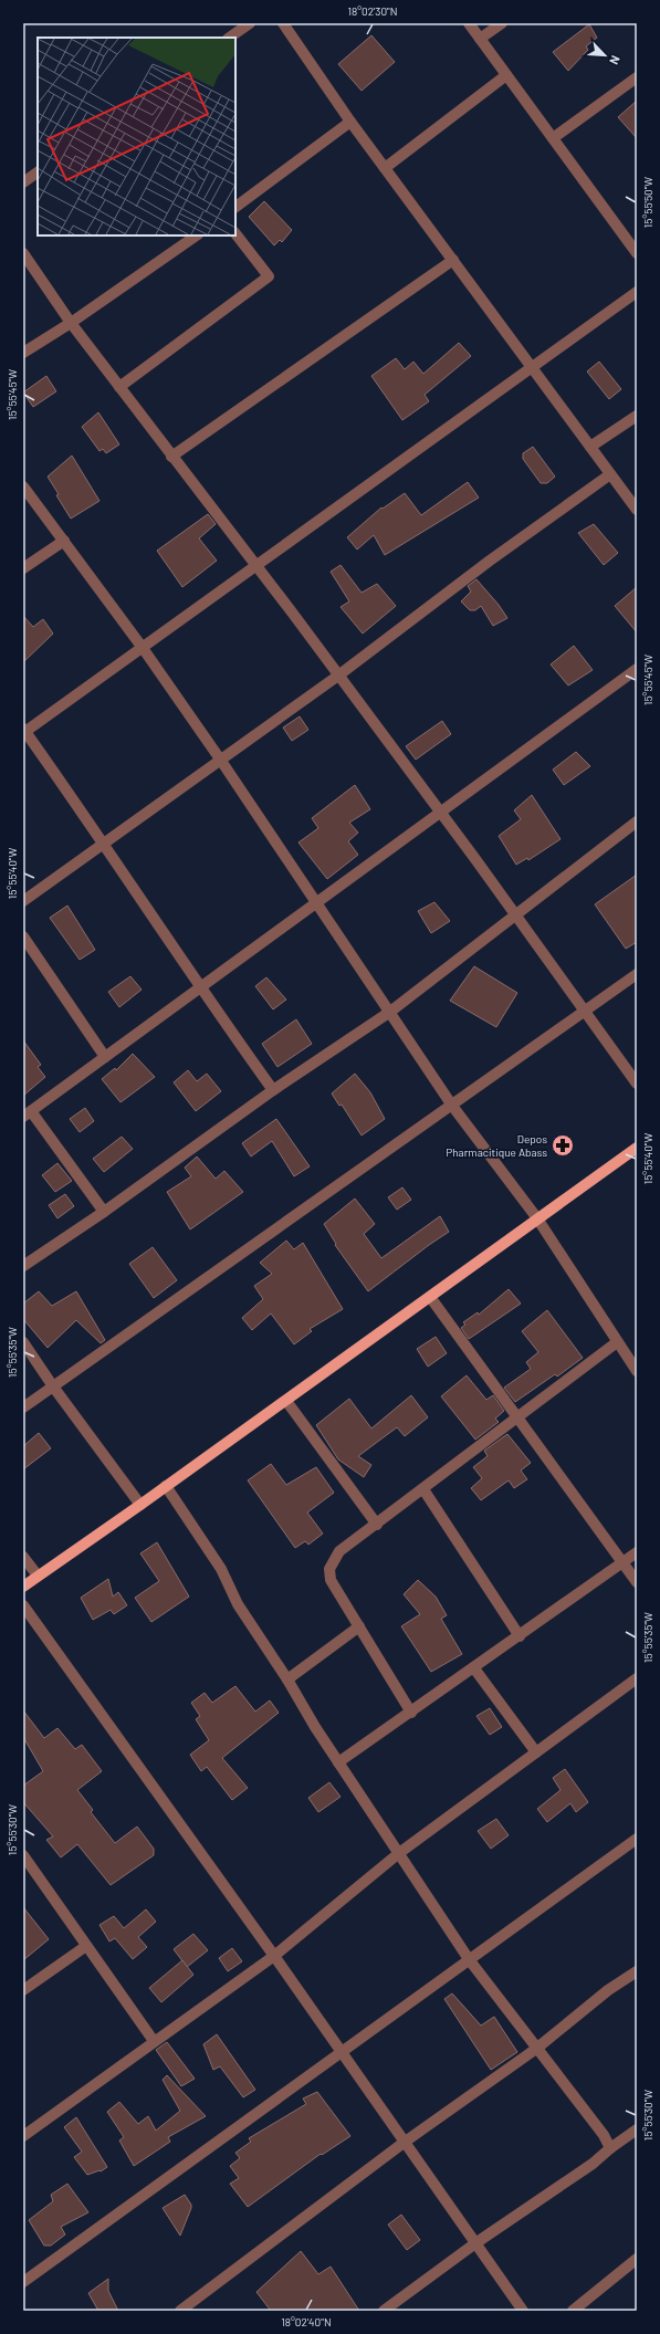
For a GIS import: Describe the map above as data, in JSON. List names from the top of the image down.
{
  "places": {
    "pharmacy": ["Depos Pharmacitique Abass"]
  },
  "north": "bottom right",
  "coordinates": [
    "18°02'30\"N",
    "15°55'50\"W",
    "15°55'45\"W",
    "15°55'40\"W",
    "15°55'35\"W",
    "15°55'30\"W",
    "18°02'40\"N"
  ]
}
